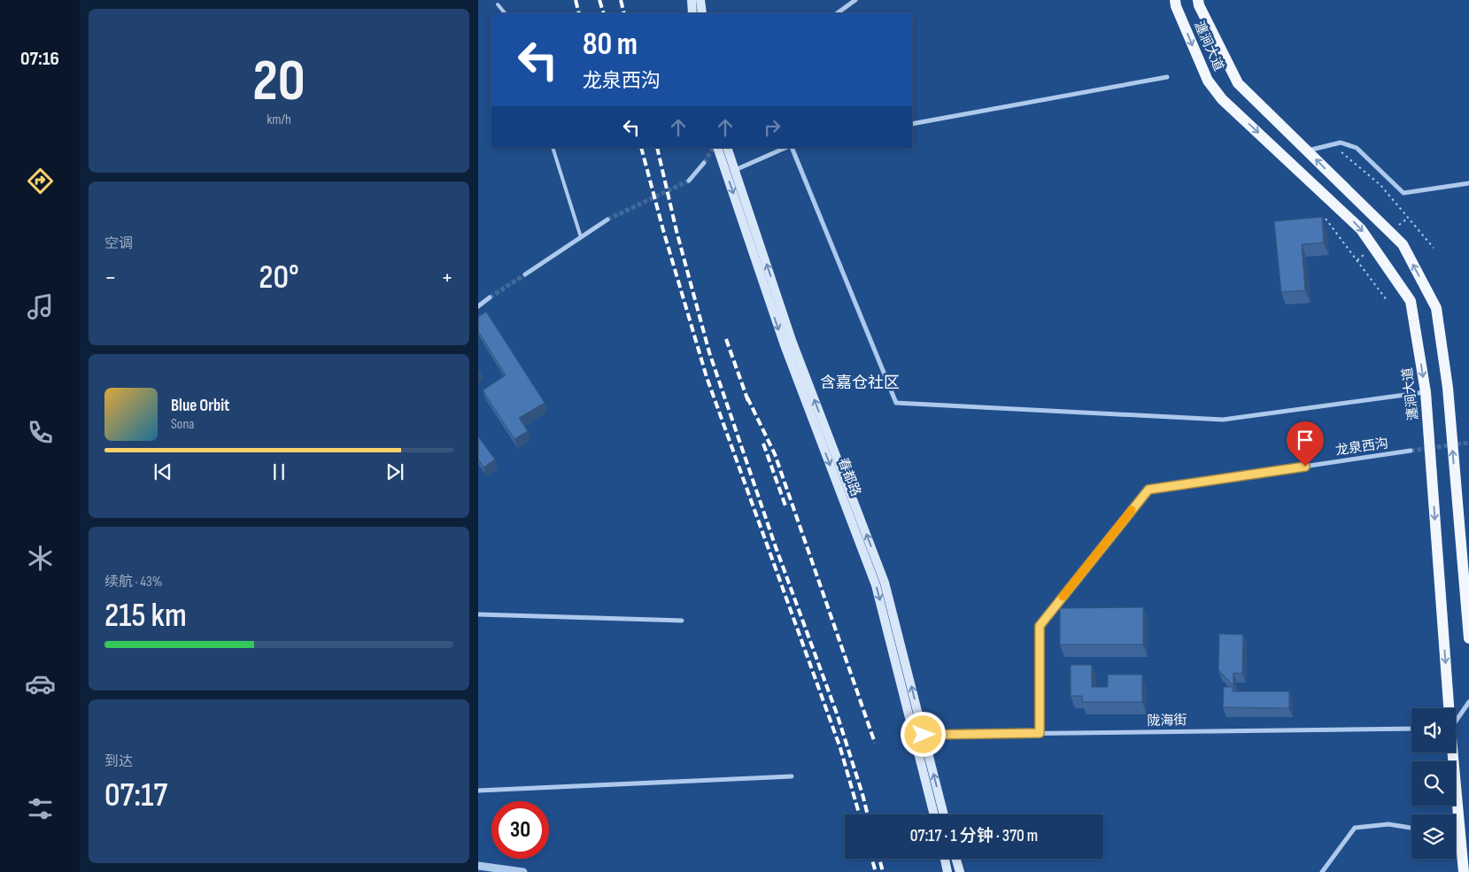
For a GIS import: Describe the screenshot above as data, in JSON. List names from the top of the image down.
{
  "streets": {
    "main road": ["瀍涧大道", "春都路"],
    "street": ["龙泉西沟", "陇海街"]
  },
  "crossings": [
    ["龙泉西沟", "陇海街"],
    ["春都路", "陇海街"]
  ],
  "districts": ["含嘉仓社区"],
  "page": {
    "tabs": "07:16",
    "tile": [
      ["20", "km/h"],
      "空调",
      ["续航 · 43%", "215 km"],
      ["到达", "07:17"]
    ],
    "turn": ["80 m", "龙泉西沟"],
    "heat": ["−", "20°", "+"],
    "song": ["Blue Orbit", "Sona"],
    "limit": "30",
    "trip": "07:17 · 1 分钟 · 370 m"
  }
}
